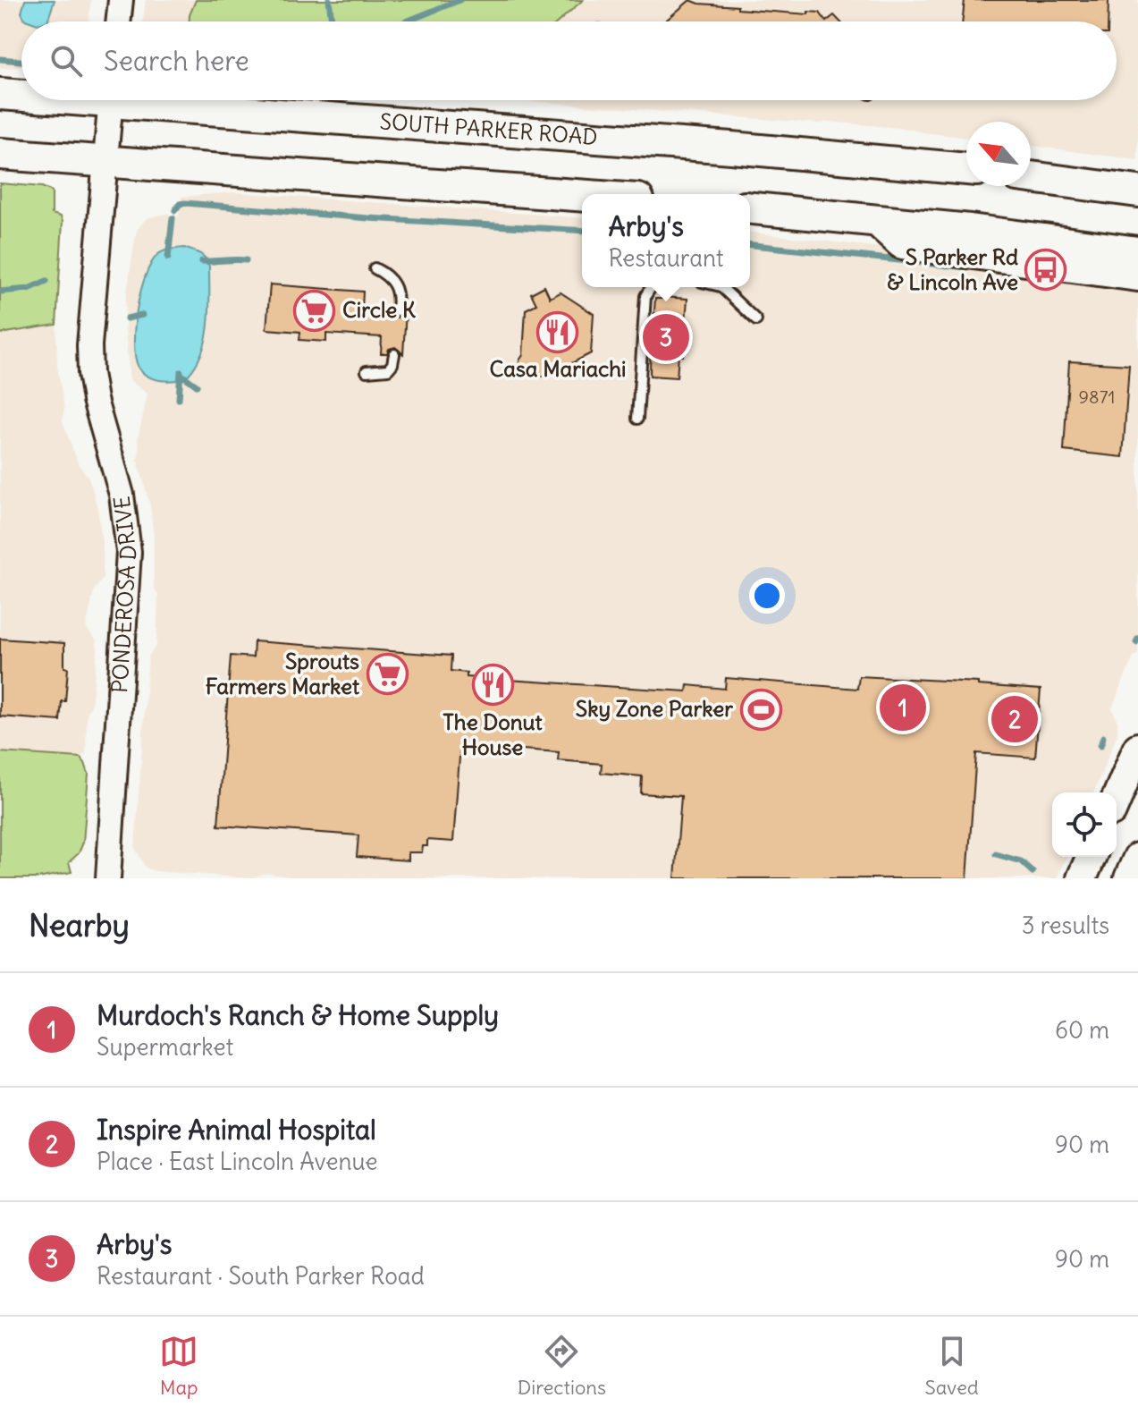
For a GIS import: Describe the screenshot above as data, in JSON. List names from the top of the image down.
{
  "streets": {
    "highway": ["SOUTH PARKER ROAD"],
    "street": ["PONDEROSA DRIVE"]
  },
  "places": {
    "bus stop": ["S Parker Rd & Lincoln Ave"],
    "supermarket": ["Circle K", "Sprouts Farmers Market"],
    "restaurant": ["Casa Mariachi", "The Donut House"],
    "sports": ["Sky Zone Parker"]
  },
  "house_numbers": ["9871"],
  "north": "top left",
  "page": {
    "search": "Search here",
    "popup": ["Arby's", "Restaurant"],
    "pins": ["3", "1", "2"],
    "heading": ["Nearby", "3 results"],
    "list": [
      {
        "mark": "1",
        "name": "Murdoch's Ranch & Home Supply",
        "note": "Supermarket",
        "value": "60 m"
      },
      {
        "mark": "2",
        "name": "Inspire Animal Hospital",
        "note": "Place · East Lincoln Avenue",
        "value": "90 m"
      },
      {
        "mark": "3",
        "name": "Arby's",
        "note": "Restaurant · South Parker Road",
        "value": "90 m"
      }
    ],
    "nav": ["Map", "Directions", "Saved"]
  }
}
